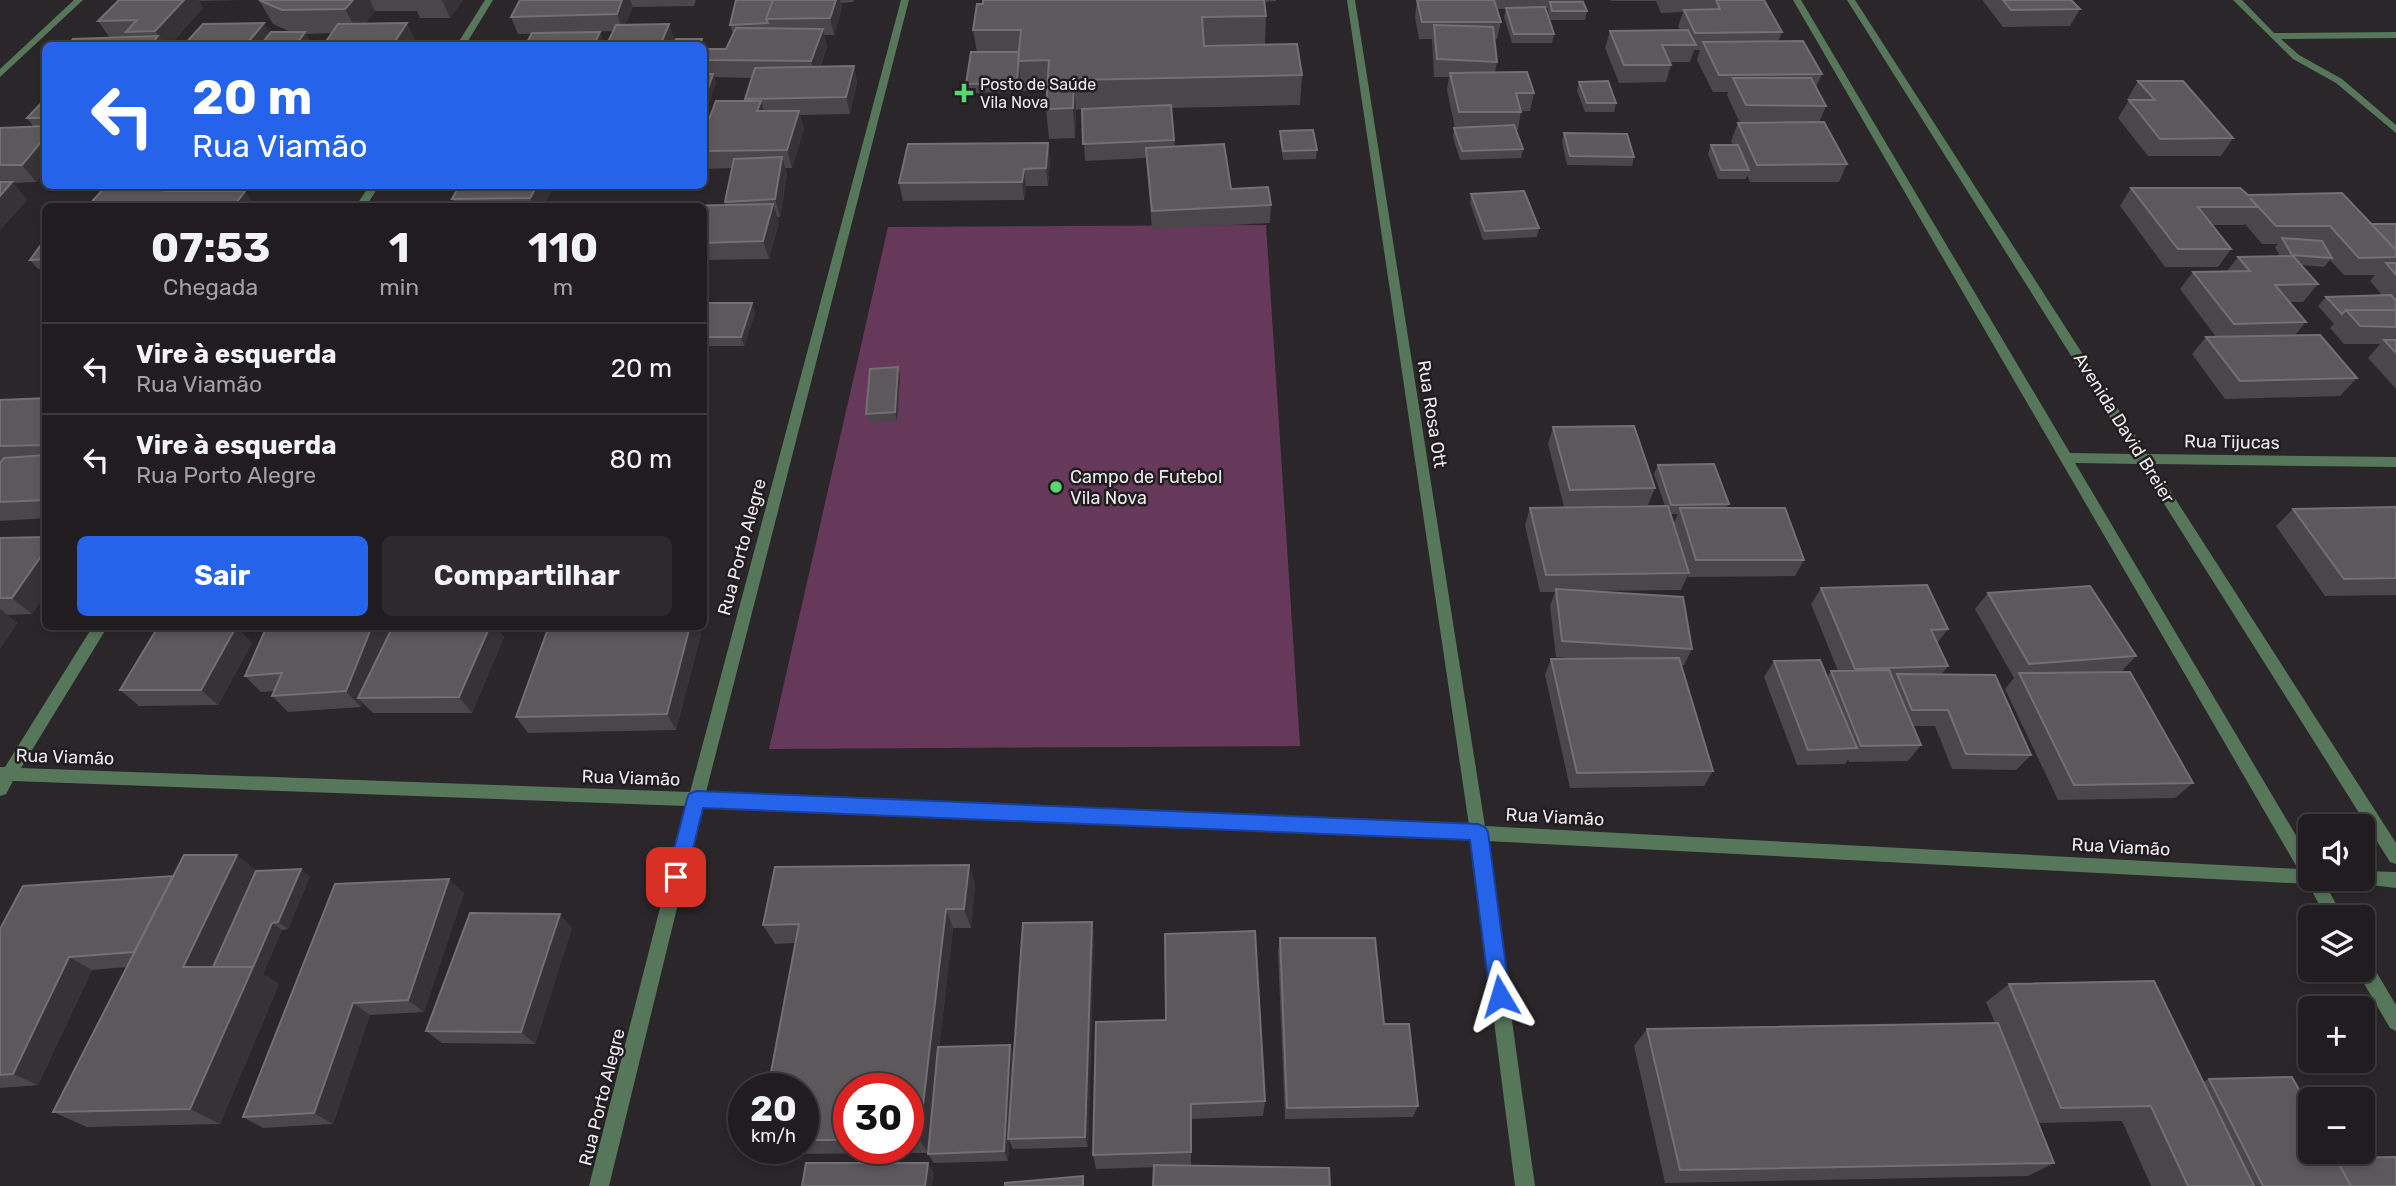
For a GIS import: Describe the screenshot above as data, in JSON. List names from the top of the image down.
{
  "streets": {
    "street": [
      "Rua Rosa Ott",
      "Avenida David Breier",
      "Rua Tijucas",
      "Rua Porto Alegre",
      "Rua Viamão"
    ]
  },
  "crossings": [
    ["Rua Rosa Ott", "Rua Viamão"],
    ["Avenida David Breier", "Rua Tijucas"],
    ["Rua Porto Alegre", "Rua Viamão"]
  ],
  "places": {
    "health": ["Posto de Saúde Vila Nova"],
    "other": ["Campo de Futebol Vila Nova"]
  },
  "page": {
    "turn": ["20 m", "Rua Viamão"],
    "eta": [
      "07:53",
      "Chegada",
      "1",
      "min",
      "110",
      "m"
    ],
    "list": [
      {
        "name": "Vire à esquerda",
        "note": "Rua Viamão",
        "value": "20 m"
      },
      {
        "name": "Vire à esquerda",
        "note": "Rua Porto Alegre",
        "value": "80 m"
      }
    ],
    "buttons": ["Sair", "Compartilhar"],
    "map_buttons": ["+", "−"],
    "speed": "20 km/h",
    "limit": "30"
  }
}
